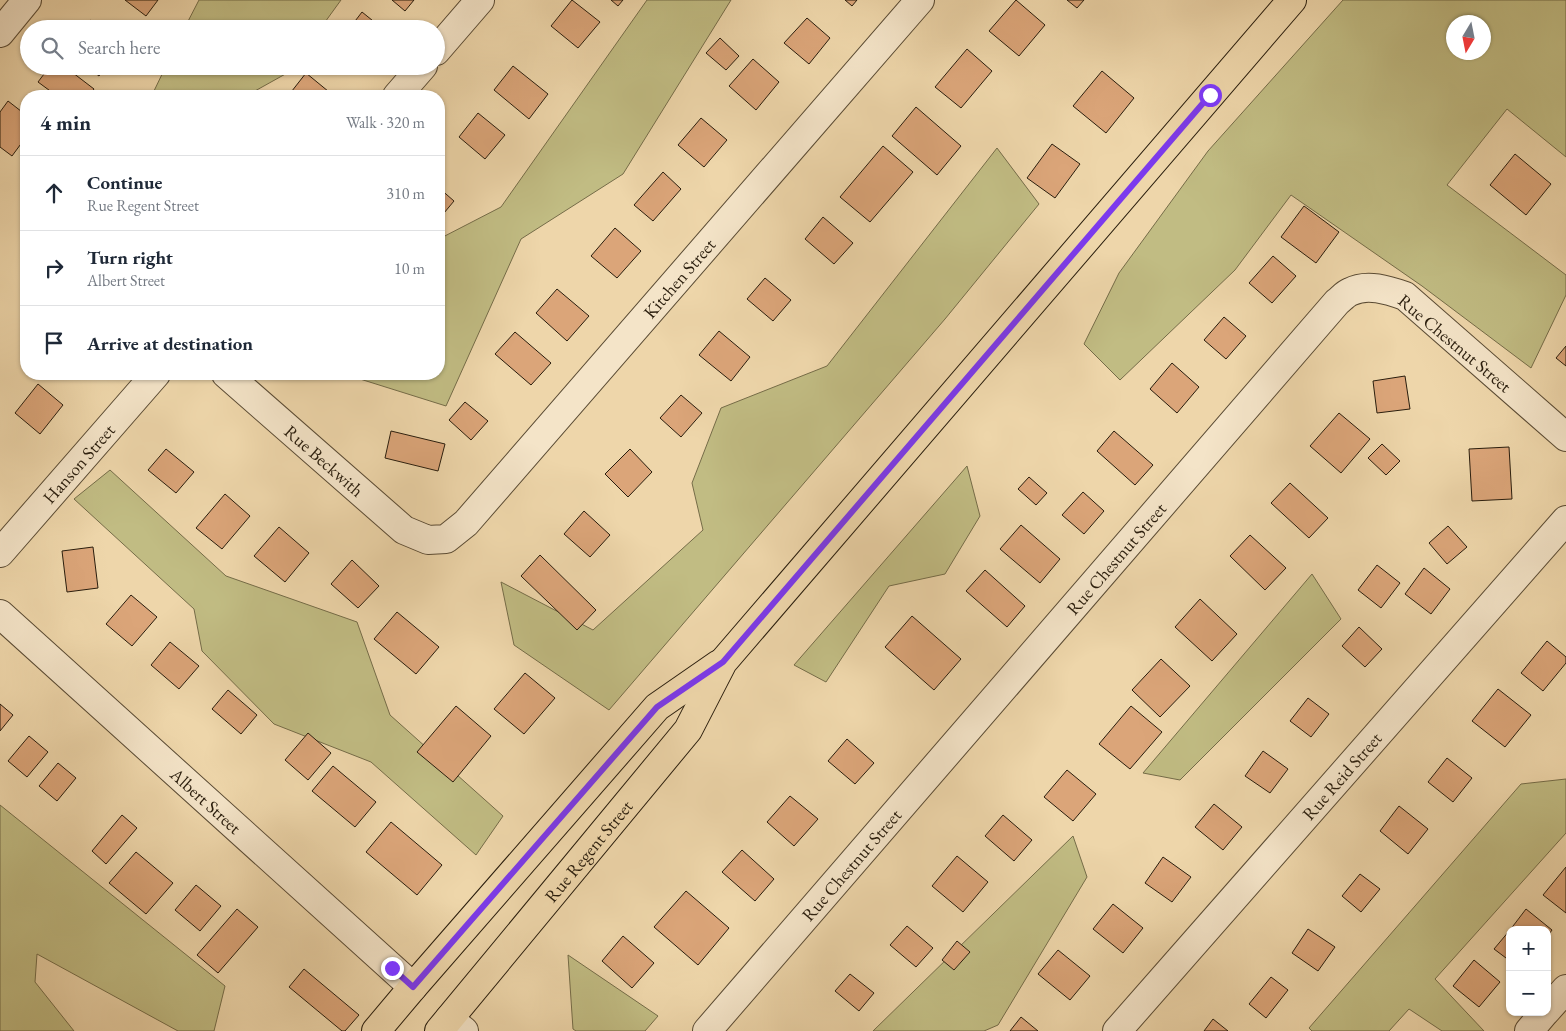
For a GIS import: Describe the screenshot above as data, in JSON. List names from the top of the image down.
{
  "streets": {
    "main road": ["Rue Regent Street"],
    "street": [
      "Kitchen Street",
      "Rue Chestnut Street",
      "Rue Beckwith",
      "Hanson Street",
      "Rue Reid Street",
      "Albert Street"
    ]
  },
  "crossings": [
    ["Kitchen Street", "Rue Beckwith"],
    ["Albert Street", "Rue Regent Street"]
  ],
  "north": "bottom",
  "page": {
    "search": "Search here",
    "heading": ["4 min", "Walk · 320 m"],
    "list": [
      ["Continue", "Rue Regent Street", "310 m"],
      ["Turn right", "Albert Street", "10 m"],
      "Arrive at destination"
    ],
    "map_buttons": ["+", "−"]
  }
}
